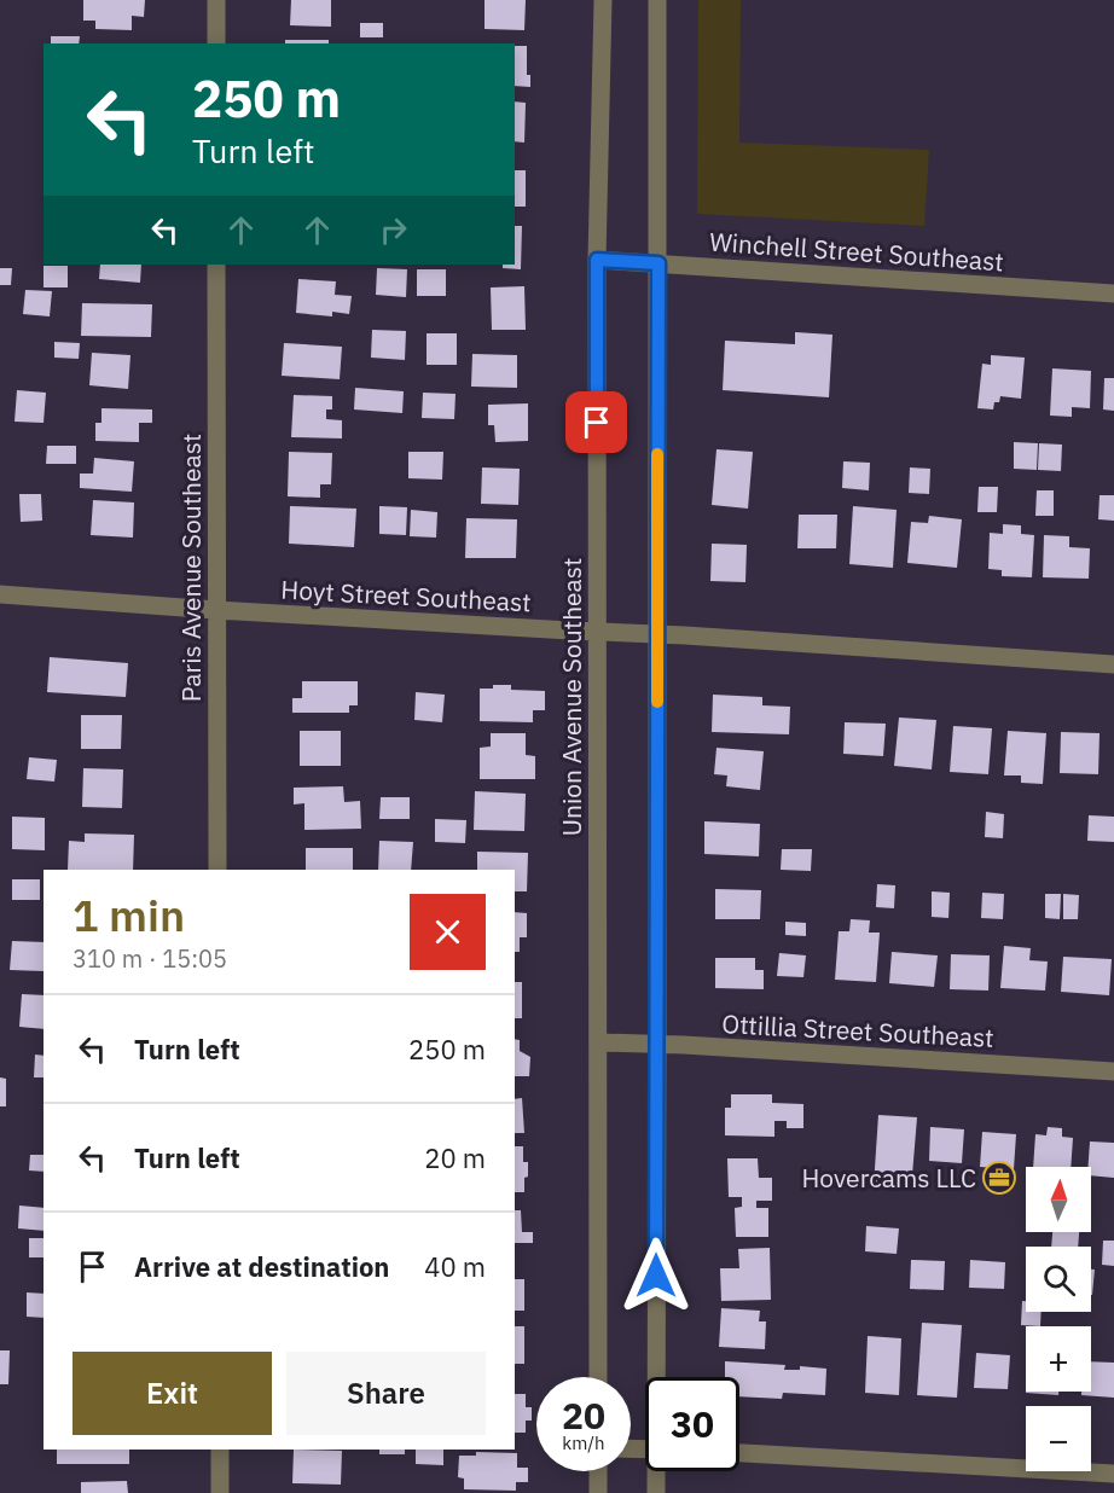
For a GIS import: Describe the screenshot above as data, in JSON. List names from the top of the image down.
{
  "streets": {
    "street": [
      "Winchell Street Southeast",
      "Paris Avenue Southeast",
      "Hoyt Street Southeast",
      "Union Avenue Southeast",
      "Ottillia Street Southeast"
    ]
  },
  "crossings": [
    ["Winchell Street Southeast", "Union Avenue Southeast"],
    ["Paris Avenue Southeast", "Hoyt Street Southeast"],
    ["Hoyt Street Southeast", "Union Avenue Southeast"],
    ["Union Avenue Southeast", "Ottillia Street Southeast"]
  ],
  "places": {
    "office": ["Hovercams LLC"]
  },
  "north": "top",
  "page": {
    "turn": ["250 m", "Turn left"],
    "heading": ["1 min", "310 m · 15:05"],
    "list": [
      {
        "name": "Turn left",
        "value": "250 m"
      },
      {
        "name": "Turn left",
        "value": "20 m"
      },
      {
        "name": "Arrive at destination",
        "value": "40 m"
      }
    ],
    "map_buttons": ["+", "−"],
    "buttons": ["Exit", "Share"],
    "speed": "20 km/h",
    "limit": "30"
  }
}
